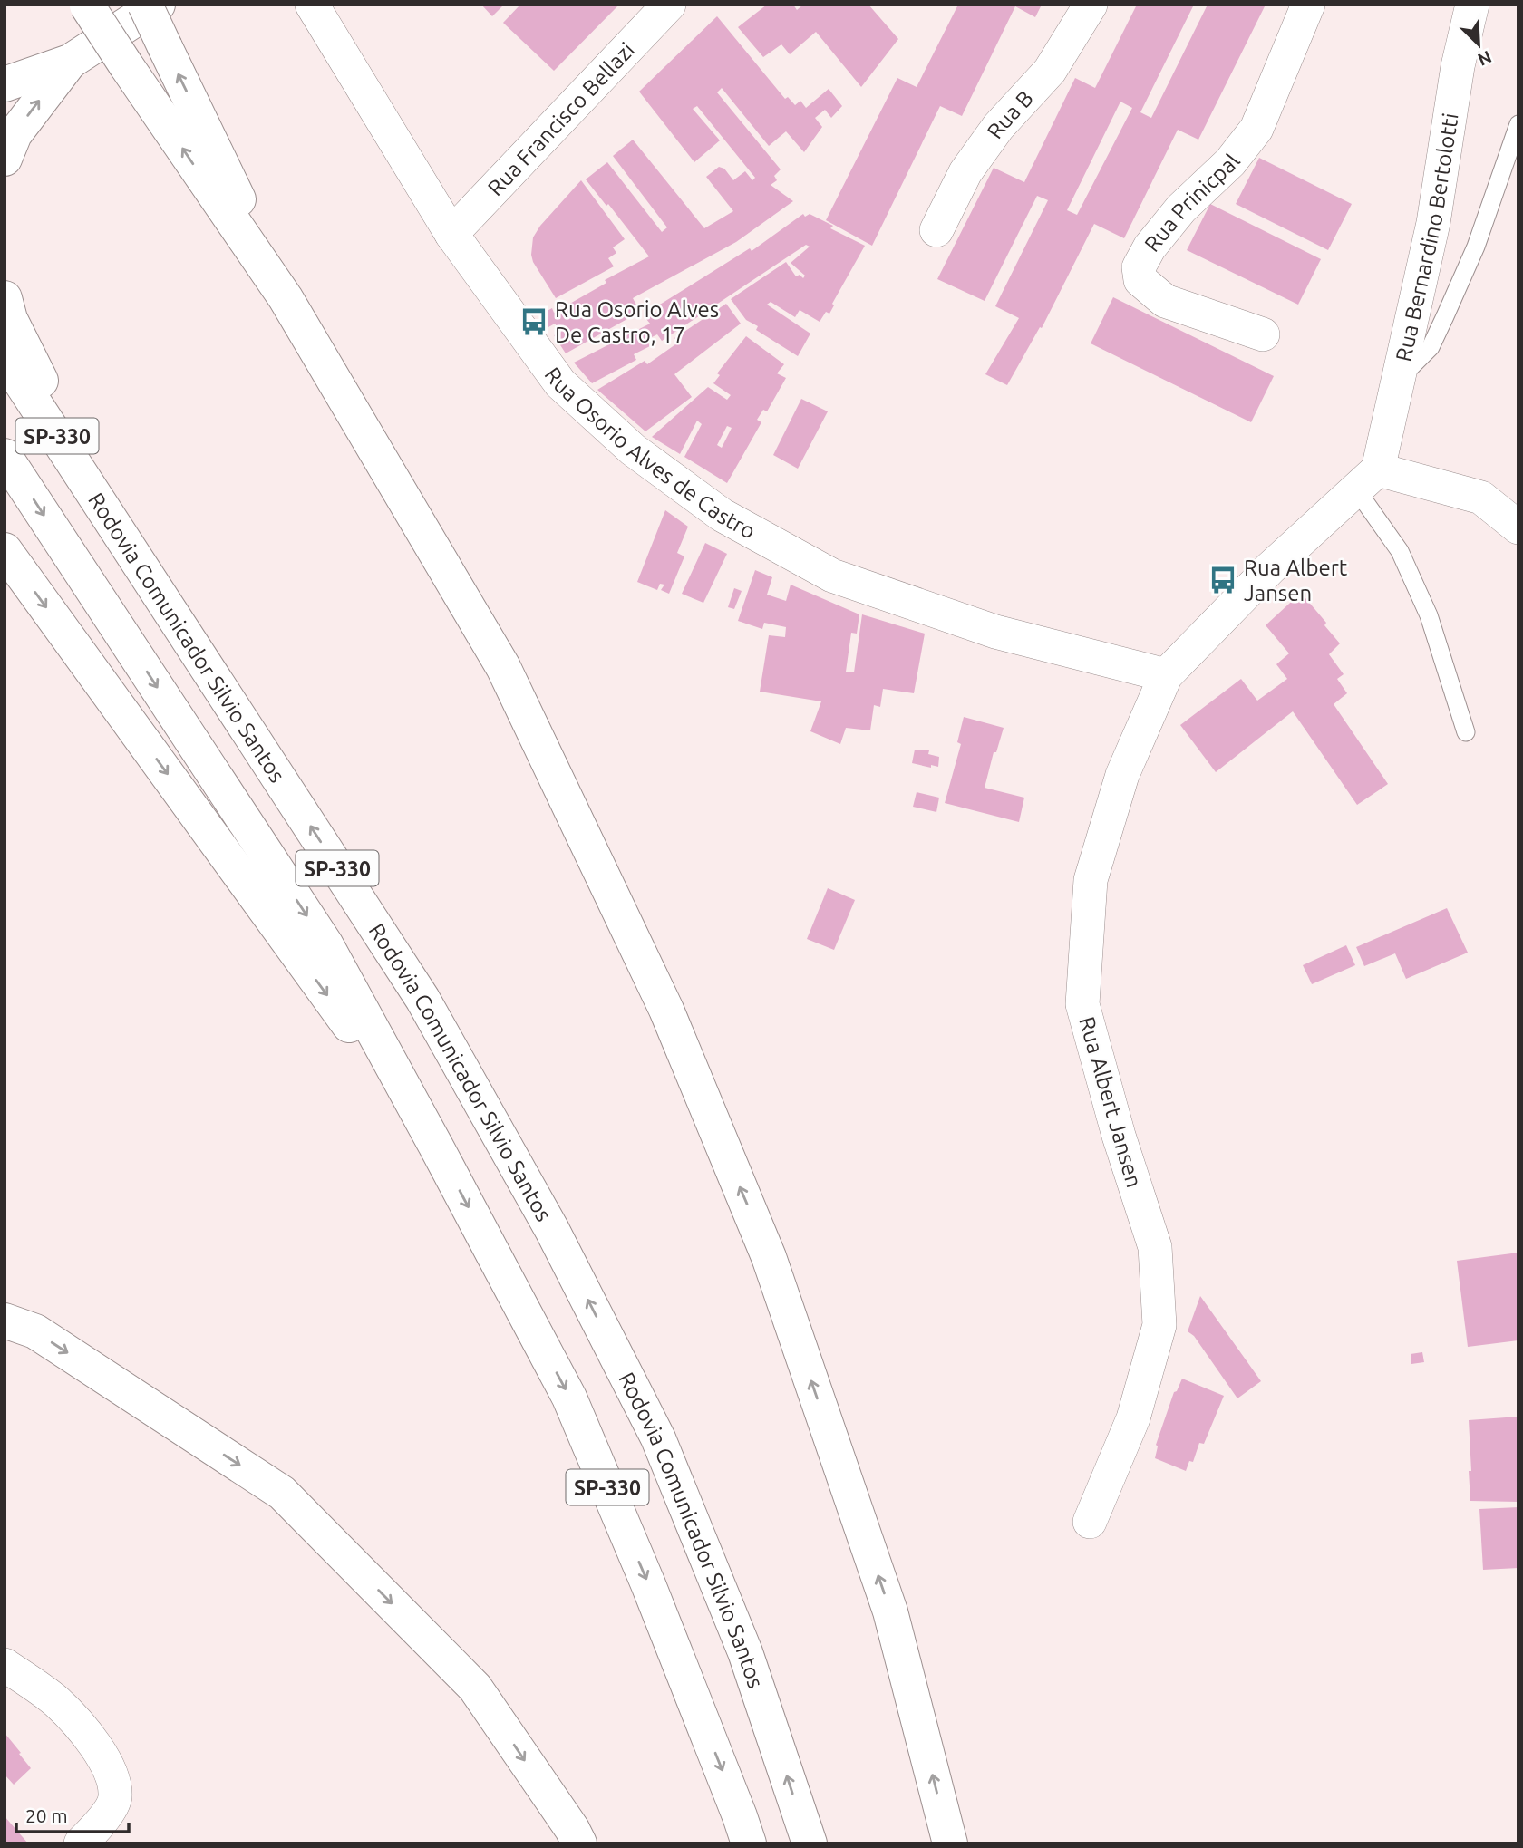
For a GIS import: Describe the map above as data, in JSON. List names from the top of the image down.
{
  "streets": {
    "highway": ["SP-330", "Rodovia Comunicador Silvio Santos"],
    "street": [
      "Rua B",
      "Rua Francisco Bellazi",
      "Rua Prinicpal",
      "Rua Bernardino Bertolotti",
      "Rua Osorio Alves de Castro",
      "Rua Albert Jansen"
    ]
  },
  "crossings": [
    ["Rua Francisco Bellazi", "Rua Osorio Alves de Castro"],
    ["Rua Bernardino Bertolotti", "Rua Albert Jansen"],
    ["Rua Osorio Alves de Castro", "Rua Albert Jansen"]
  ],
  "places": {
    "bus stop": ["Rua Osorio Alves De Castro, 17", "Rua Albert Jansen"]
  },
  "scale_bar": "20 m",
  "north": "bottom right"
}
